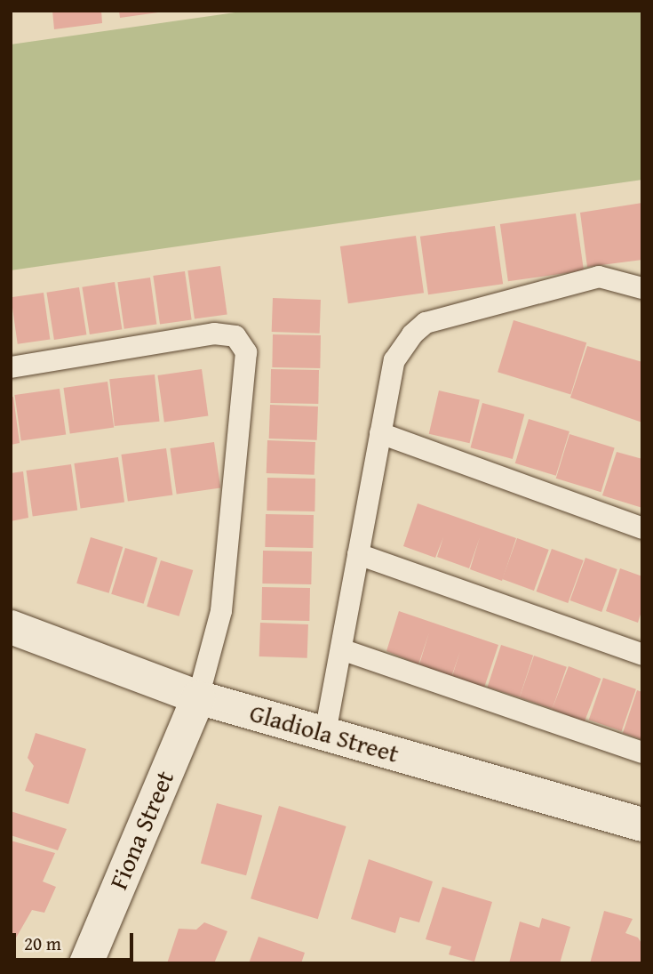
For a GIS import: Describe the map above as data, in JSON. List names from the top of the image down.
{
  "streets": {
    "street": ["Gladiola Street", "Fiona Street"]
  },
  "crossings": [
    ["Gladiola Street", "Fiona Street"]
  ],
  "scale_bar": "20 m"
}
